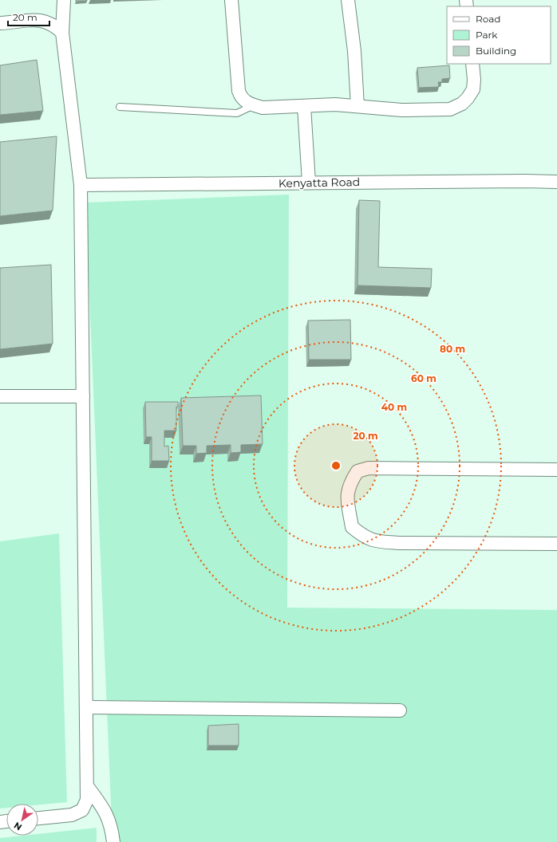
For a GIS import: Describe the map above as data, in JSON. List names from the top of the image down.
{
  "streets": {
    "street": ["Kenyatta Road"]
  },
  "legend": ["Road", "Park", "Building"],
  "scale_bar": "20 m",
  "north": "bottom left",
  "rings": [
    "80 m",
    "60 m",
    "40 m",
    "20 m"
  ]
}
